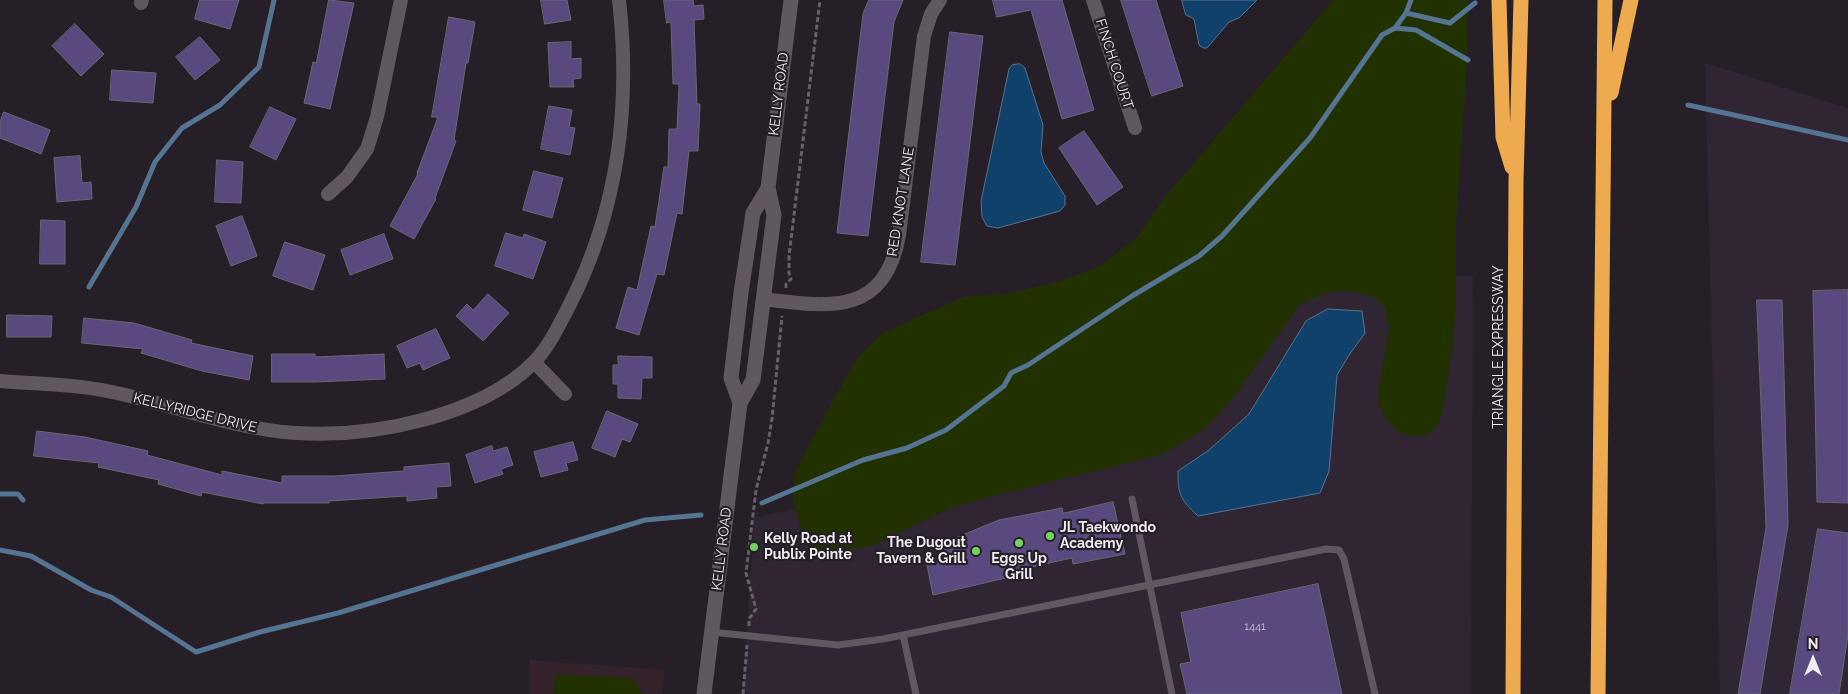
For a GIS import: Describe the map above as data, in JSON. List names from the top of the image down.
{
  "streets": {
    "highway": ["TRIANGLE EXPRESSWAY"],
    "main road": ["KELLY ROAD"],
    "street": ["FINCH COURT", "RED KNOT LANE", "KELLYRIDGE DRIVE"]
  },
  "crossings": [
    ["KELLY ROAD", "RED KNOT LANE"]
  ],
  "places": [
    "JL Taekwondo Academy",
    "Eggs Up Grill",
    "Kelly Road at Publix Pointe",
    "The Dugout Tavern & Grill"
  ],
  "house_numbers": ["1441"],
  "north": "top"
}
